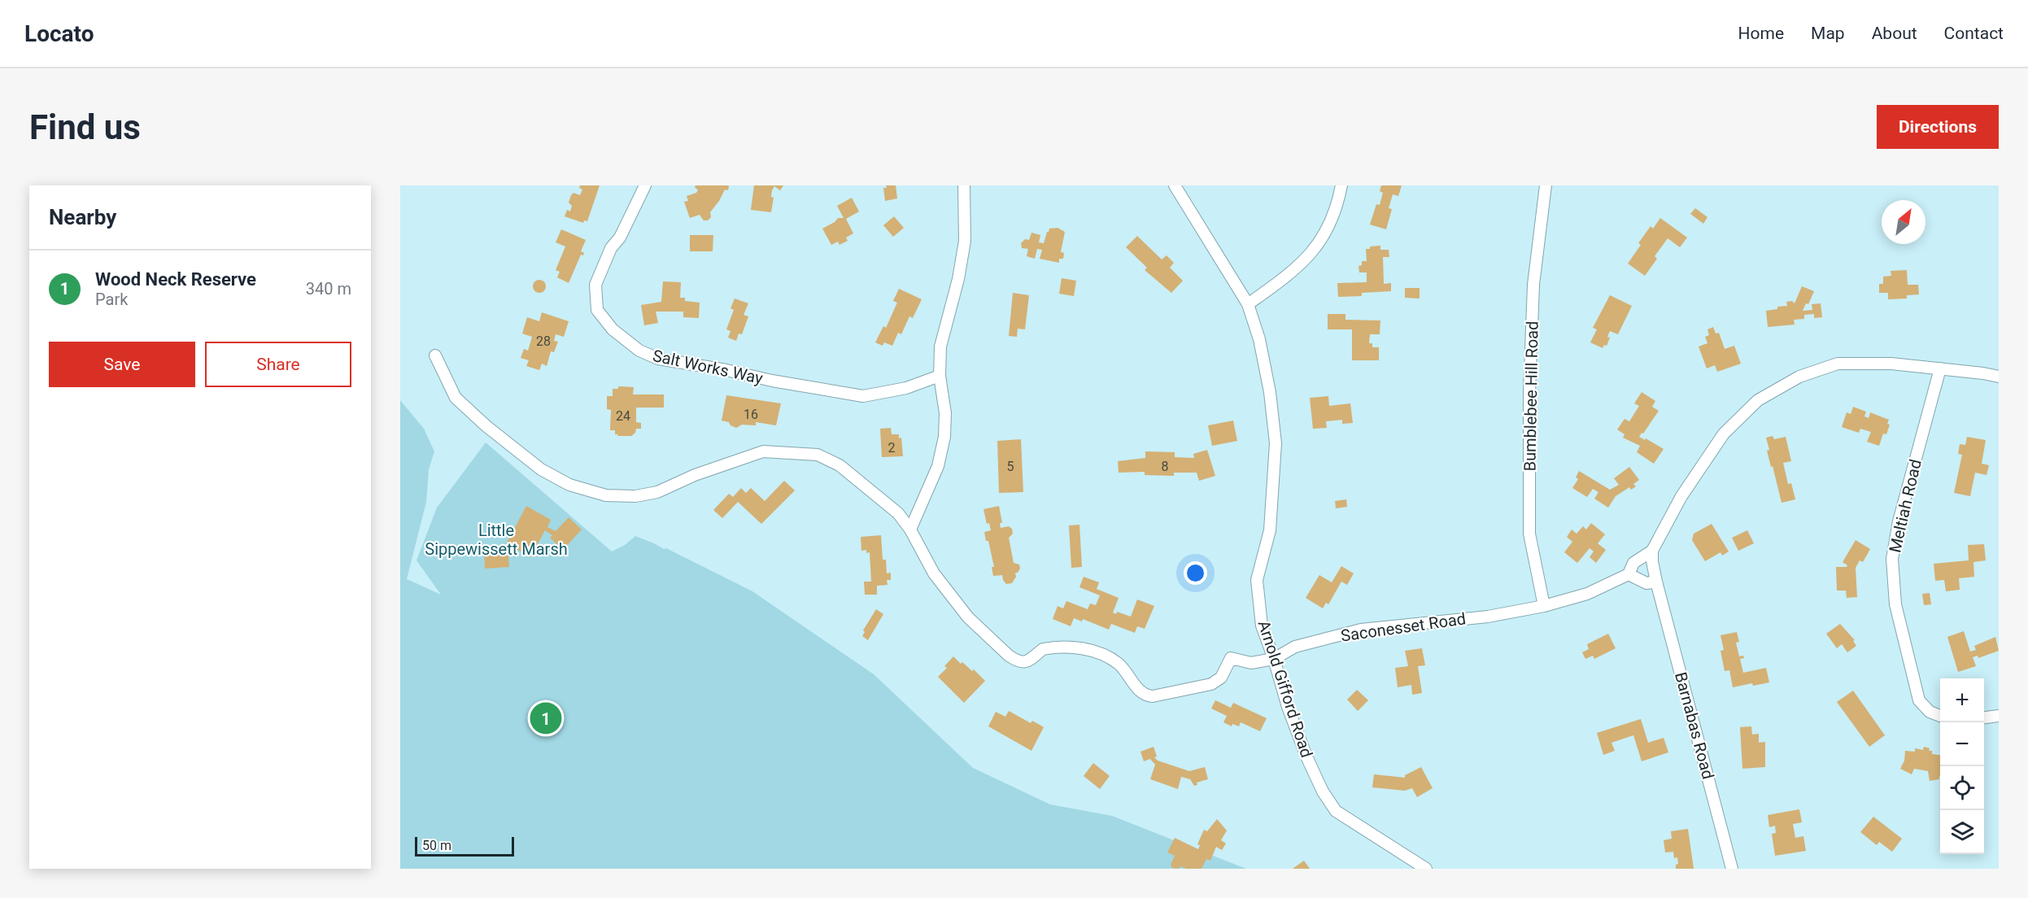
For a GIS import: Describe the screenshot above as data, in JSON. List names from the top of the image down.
{
  "streets": {
    "street": [
      "Salt Works Way",
      "Bumblebee Hill Road",
      "Meltiah Road",
      "Saconesset Road",
      "Arnold Gifford Road",
      "Barnabas Road"
    ]
  },
  "crossings": [
    ["Bumblebee Hill Road", "Saconesset Road"],
    ["Meltiah Road", "Saconesset Road"],
    ["Saconesset Road", "Arnold Gifford Road"],
    ["Saconesset Road", "Barnabas Road"]
  ],
  "parks": ["Little Sippewissett Marsh"],
  "house_numbers": [
    "28",
    "16",
    "24",
    "2",
    "5",
    "8"
  ],
  "scale_bar": "50 m",
  "north": "top right",
  "page": {
    "header": "Locato",
    "nav": [
      "Home",
      "Map",
      "About",
      "Contact"
    ],
    "buttons": [
      "Directions",
      ["Save", "Share"]
    ],
    "title": "Find us",
    "heading": "Nearby",
    "list": [
      {
        "mark": "1",
        "name": "Wood Neck Reserve",
        "note": "Park",
        "value": "340 m"
      }
    ],
    "map_buttons": ["+", "−"],
    "pins": "1",
    "scale": "50 m"
  }
}
